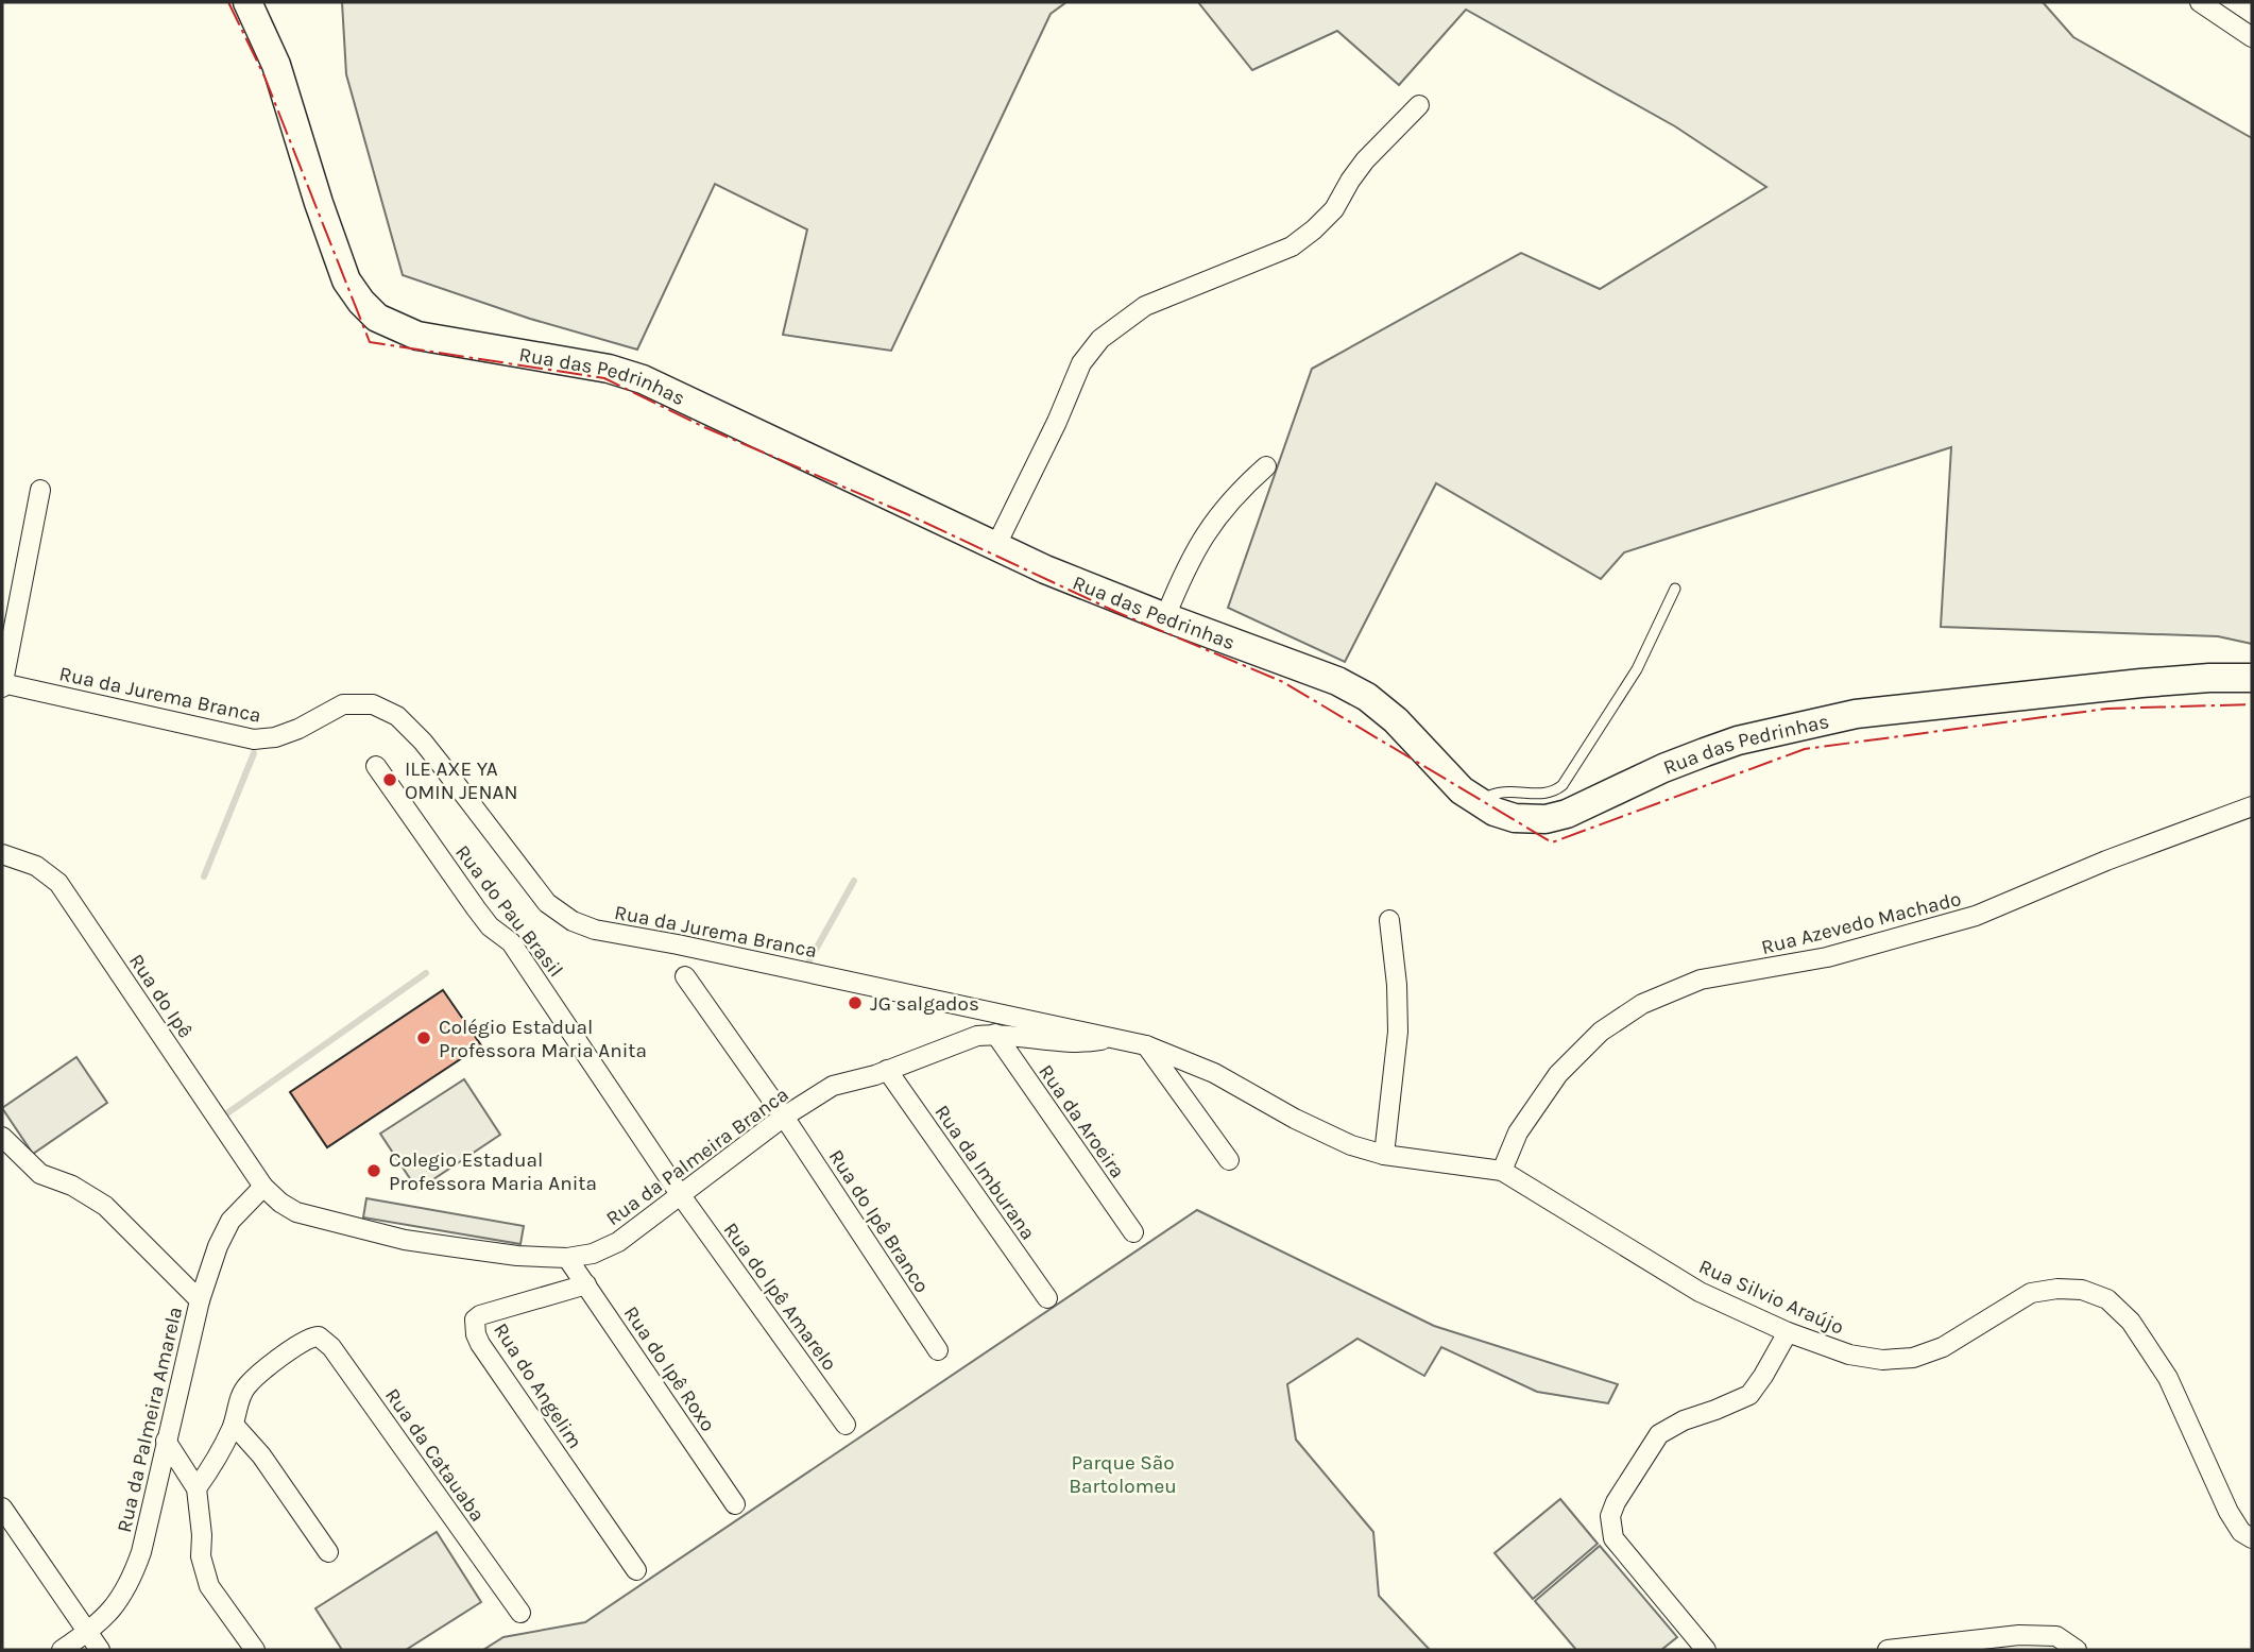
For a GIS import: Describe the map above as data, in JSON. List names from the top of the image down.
{
  "streets": {
    "main road": ["Rua das Pedrinhas"],
    "street": [
      "Rua da Jurema Branca",
      "Rua do Pau Brasil",
      "Rua Azevedo Machado",
      "Rua do Ipê",
      "Rua da Aroeira",
      "Rua da Palmeira Branca",
      "Rua da Imburana",
      "Rua do Ipê Branco",
      "Rua do Ipê Amarelo",
      "Rua Silvio Araújo",
      "Rua do Ipê Roxo",
      "Rua do Angelim",
      "Rua da Palmeira Amarela",
      "Rua da Catauaba"
    ]
  },
  "crossings": [
    ["Rua da Jurema Branca", "Rua Azevedo Machado"],
    ["Rua da Jurema Branca", "Rua da Palmeira Branca"],
    ["Rua da Jurema Branca", "Rua Silvio Araújo"],
    ["Rua do Pau Brasil", "Rua da Palmeira Branca"],
    ["Rua do Pau Brasil", "Rua do Ipê Amarelo"],
    ["Rua Azevedo Machado", "Rua Silvio Araújo"],
    ["Rua do Ipê", "Rua da Palmeira Branca"],
    ["Rua do Ipê", "Rua da Palmeira Amarela"],
    ["Rua da Aroeira", "Rua da Palmeira Branca"],
    ["Rua da Palmeira Branca", "Rua da Imburana"],
    ["Rua da Palmeira Branca", "Rua do Ipê Branco"],
    ["Rua da Palmeira Branca", "Rua do Ipê Amarelo"],
    ["Rua da Palmeira Branca", "Rua do Ipê Roxo"],
    ["Rua da Palmeira Branca", "Rua da Palmeira Amarela"],
    ["Rua do Ipê Roxo", "Rua do Angelim"]
  ],
  "parks": ["Parque São Bartolomeu"],
  "places": [
    "ILE AXE YA OMIN JENAN",
    "JG salgados",
    "Colégio Estadual Professora Maria Anita",
    "Colegio Estadual Professora Maria Anita"
  ]
}
